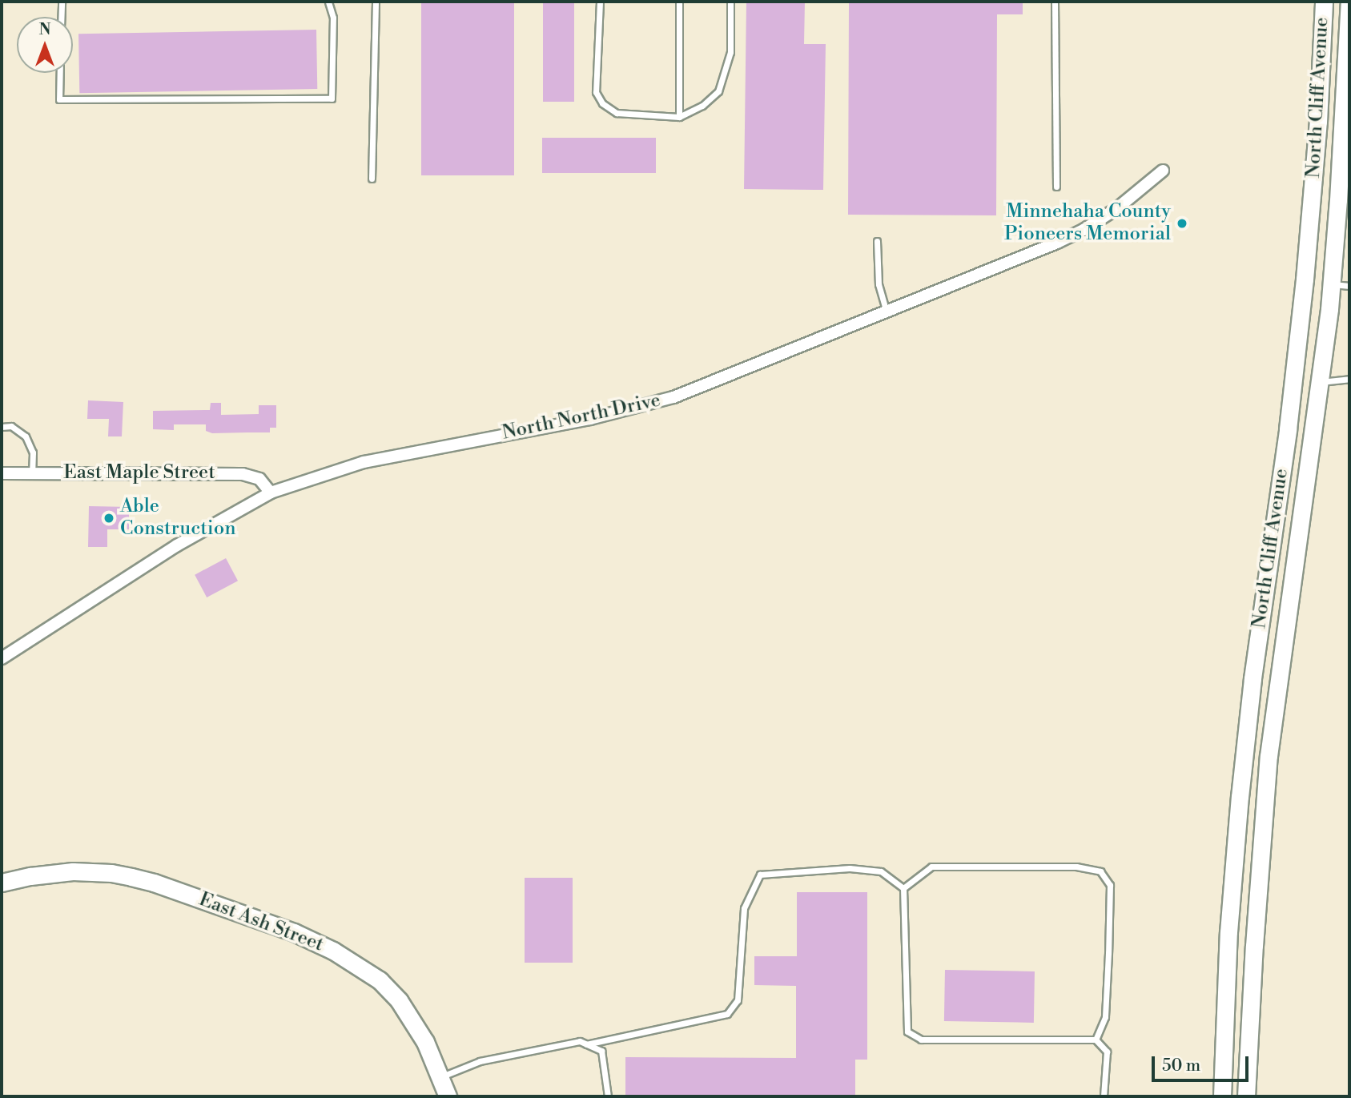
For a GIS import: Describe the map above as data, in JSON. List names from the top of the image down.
{
  "streets": {
    "main road": ["North Cliff Avenue", "East Ash Street"],
    "street": ["North North Drive", "East Maple Street"]
  },
  "crossings": [
    ["North North Drive", "East Maple Street"]
  ],
  "places": ["Minnehaha County Pioneers Memorial", "Able Construction"],
  "scale_bar": "50 m",
  "north": "top"
}
